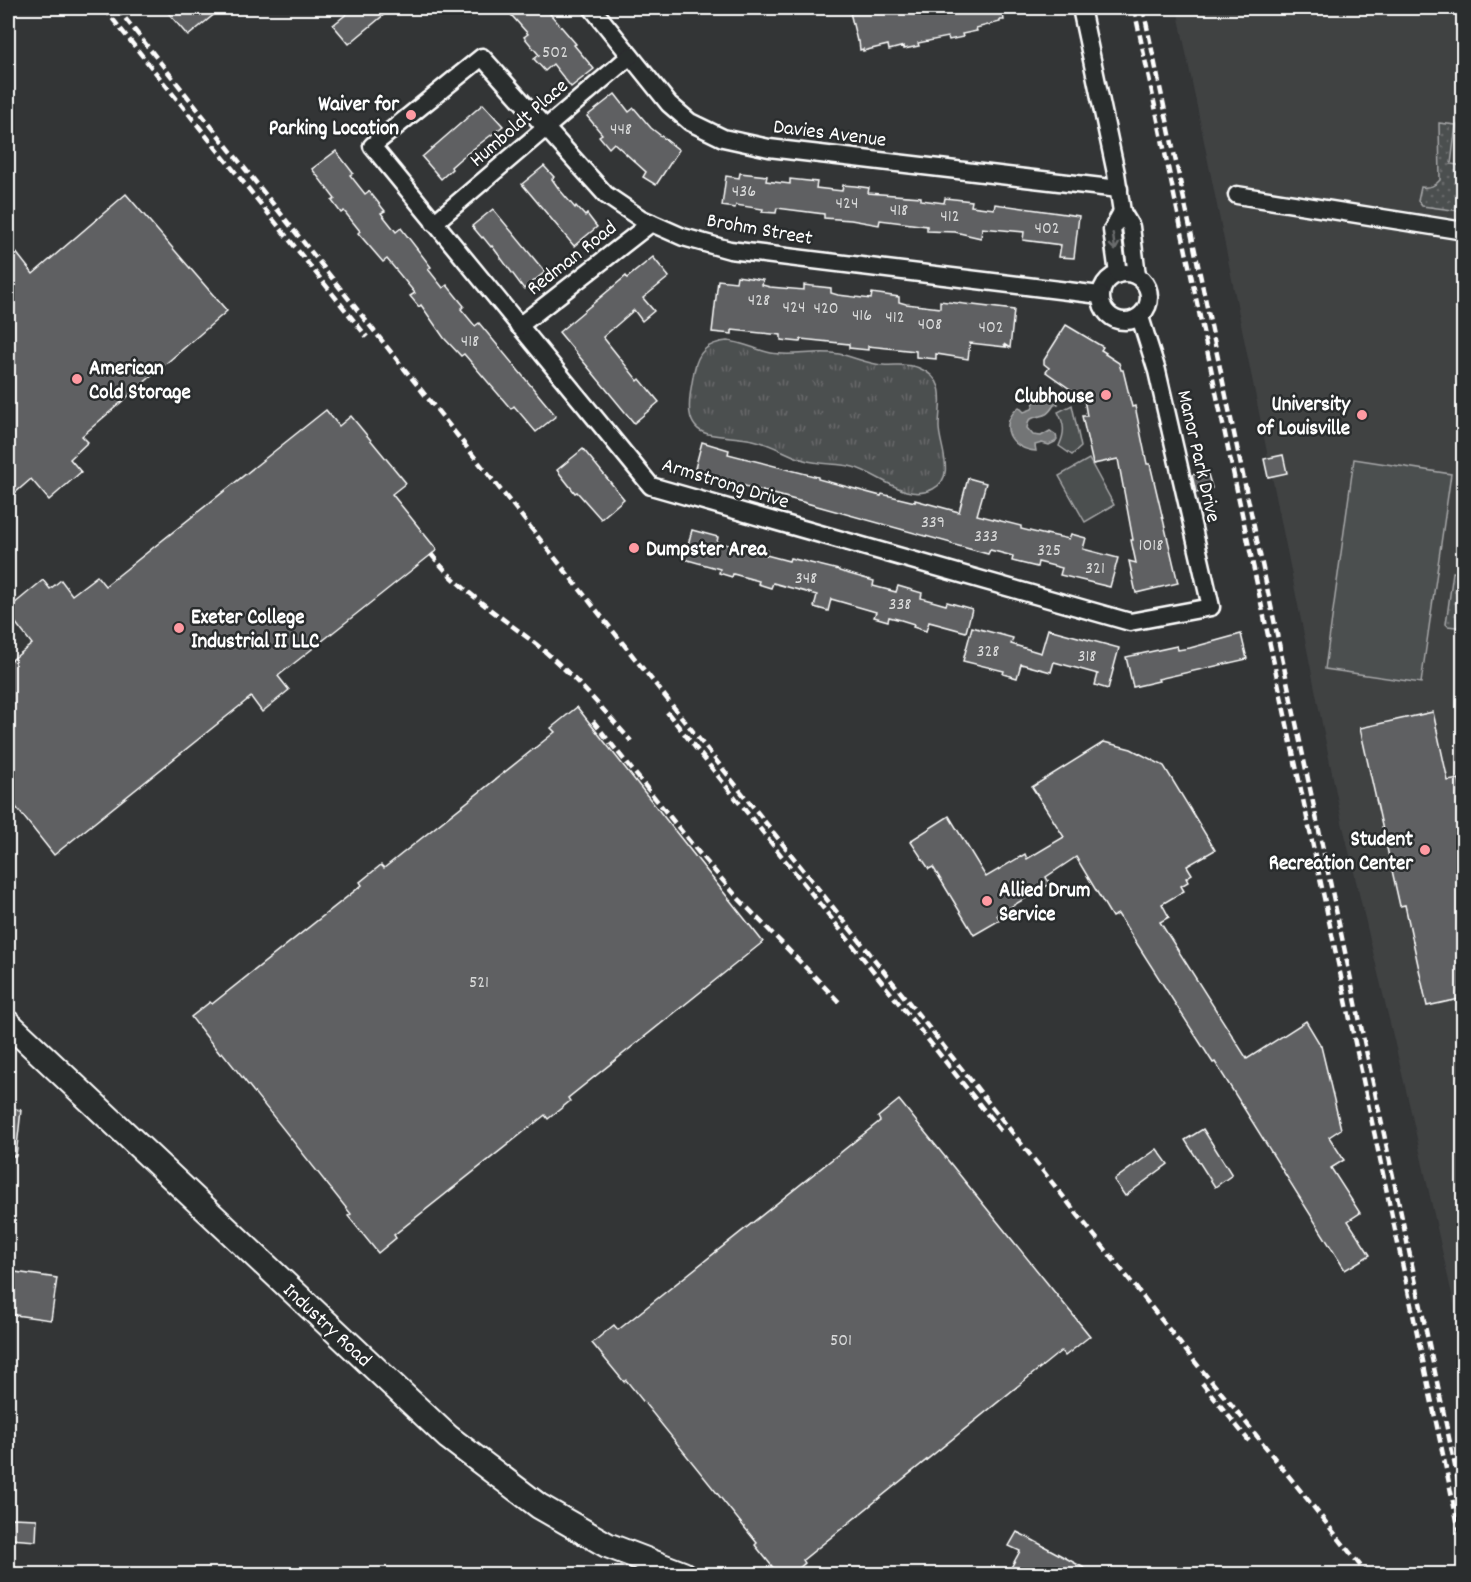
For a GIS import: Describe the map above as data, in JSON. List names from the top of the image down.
{
  "streets": {
    "main road": ["Industry Road"],
    "street": [
      "Humboldt Place",
      "Davies Avenue",
      "Brohm Street",
      "Redman Road",
      "Manor Park Drive",
      "Armstrong Drive"
    ]
  },
  "crossings": [
    ["Humboldt Place", "Davies Avenue"],
    ["Humboldt Place", "Brohm Street"],
    ["Humboldt Place", "Armstrong Drive"],
    ["Brohm Street", "Redman Road"],
    ["Brohm Street", "Manor Park Drive"],
    ["Brohm Street", "Armstrong Drive"],
    ["Redman Road", "Armstrong Drive"],
    ["Manor Park Drive", "Armstrong Drive"]
  ],
  "places": [
    "Waiver for Parking Location",
    "American Cold Storage",
    "Clubhouse",
    "University of Louisville",
    "Dumpster Area",
    "Exeter College Industrial II LLC",
    "Student Recreation Center",
    "Allied Drum Service"
  ],
  "house_numbers": [
    "502",
    "448",
    "436",
    "424",
    "418",
    "412",
    "402",
    "428",
    "424",
    "420",
    "416",
    "412",
    "408",
    "402",
    "418",
    "339",
    "333",
    "1018",
    "325",
    "321",
    "348",
    "338",
    "328",
    "318",
    "521",
    "501"
  ]
}
